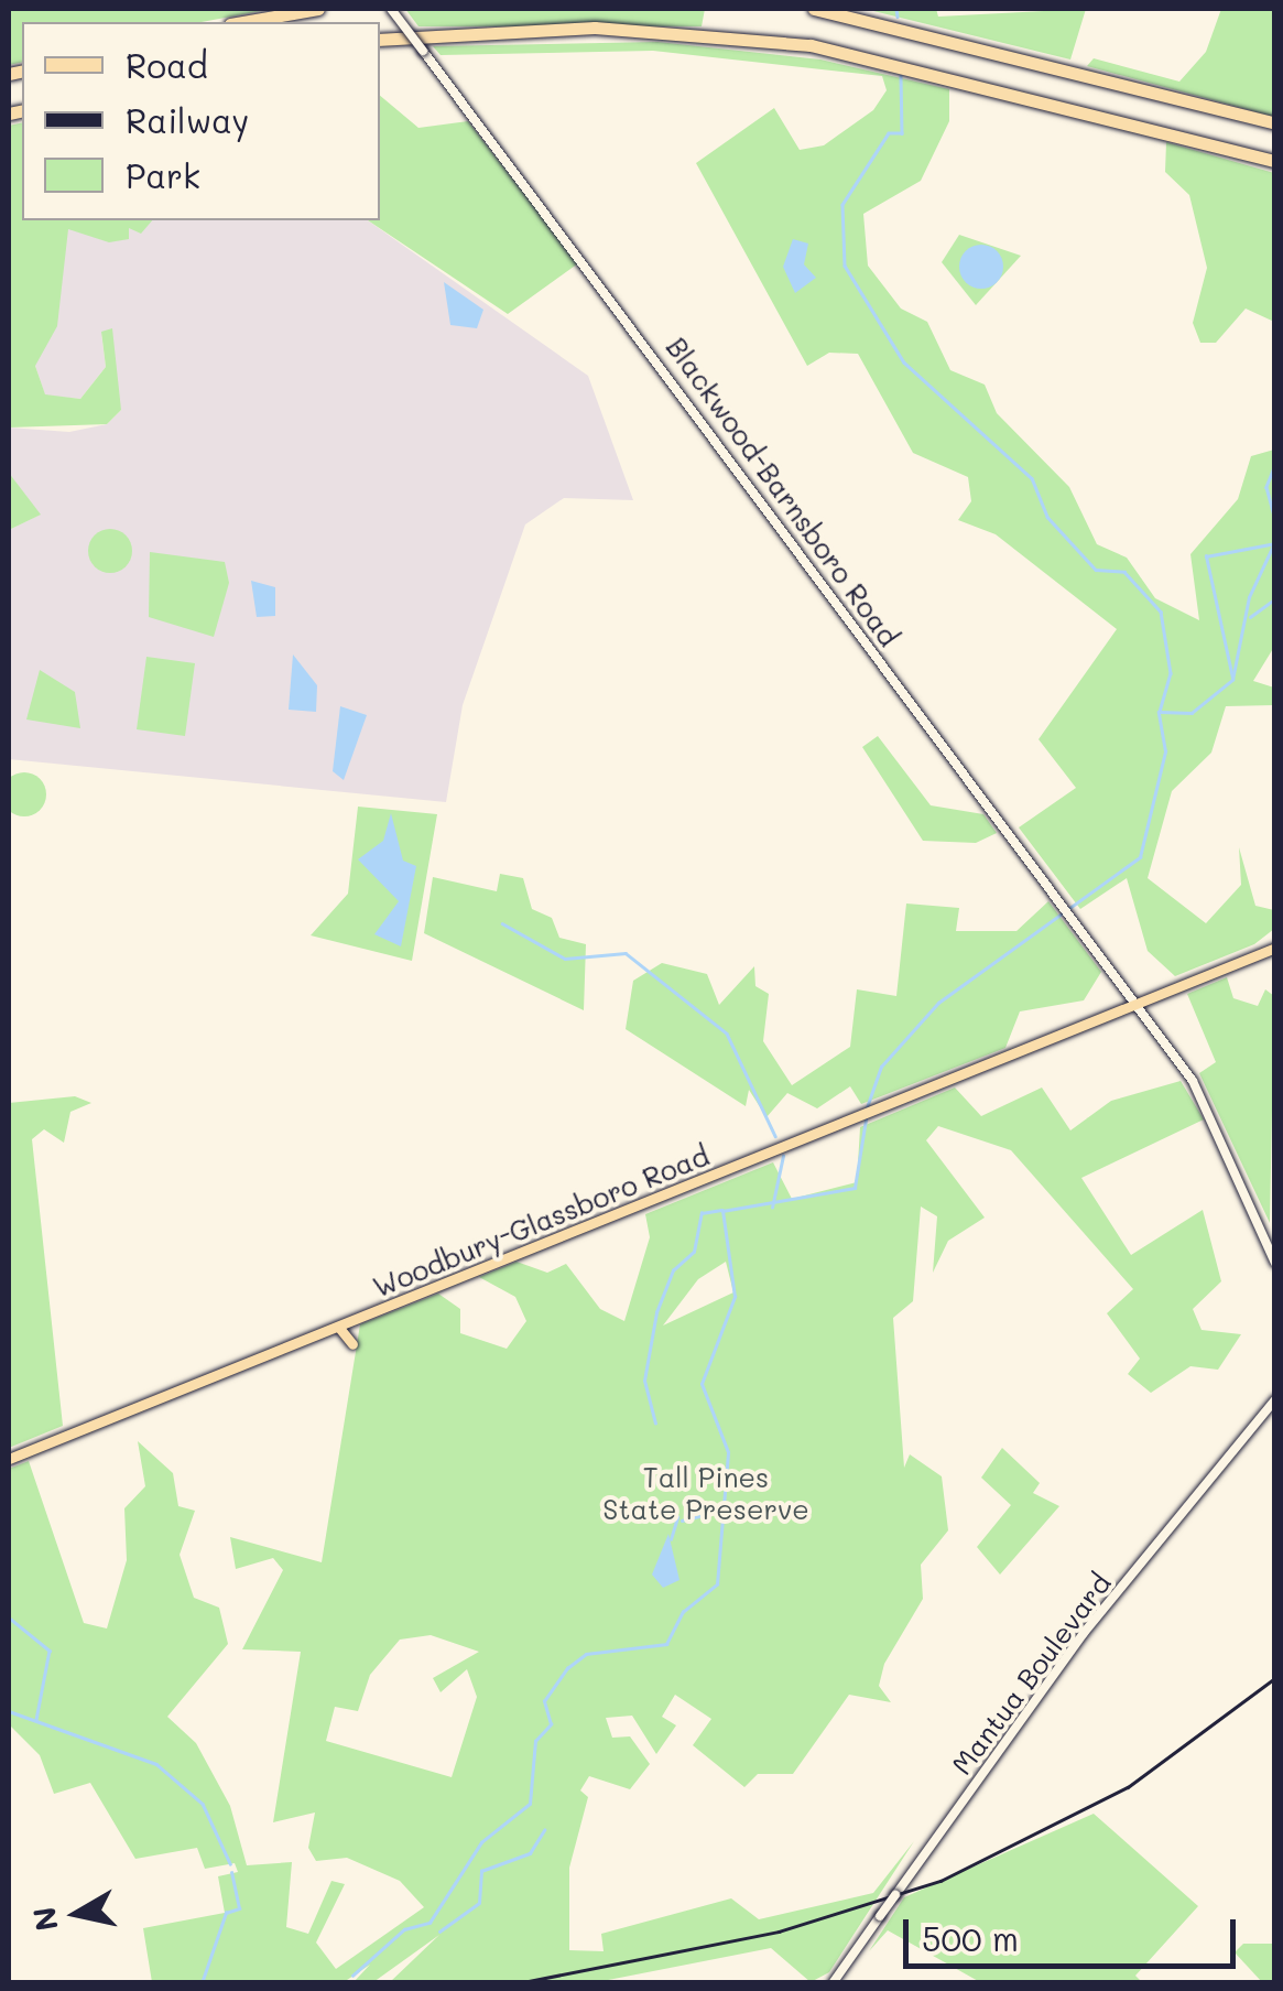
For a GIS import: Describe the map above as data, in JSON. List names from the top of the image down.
{
  "streets": {
    "main road": ["Blackwood-Barnsboro Road", "Woodbury-Glassboro Road", "Mantua Boulevard"]
  },
  "crossings": [
    ["Blackwood-Barnsboro Road", "Woodbury-Glassboro Road"]
  ],
  "parks": ["Tall Pines State Preserve"],
  "legend": ["Road", "Railway", "Park"],
  "scale_bar": "500 m",
  "north": "left"
}
